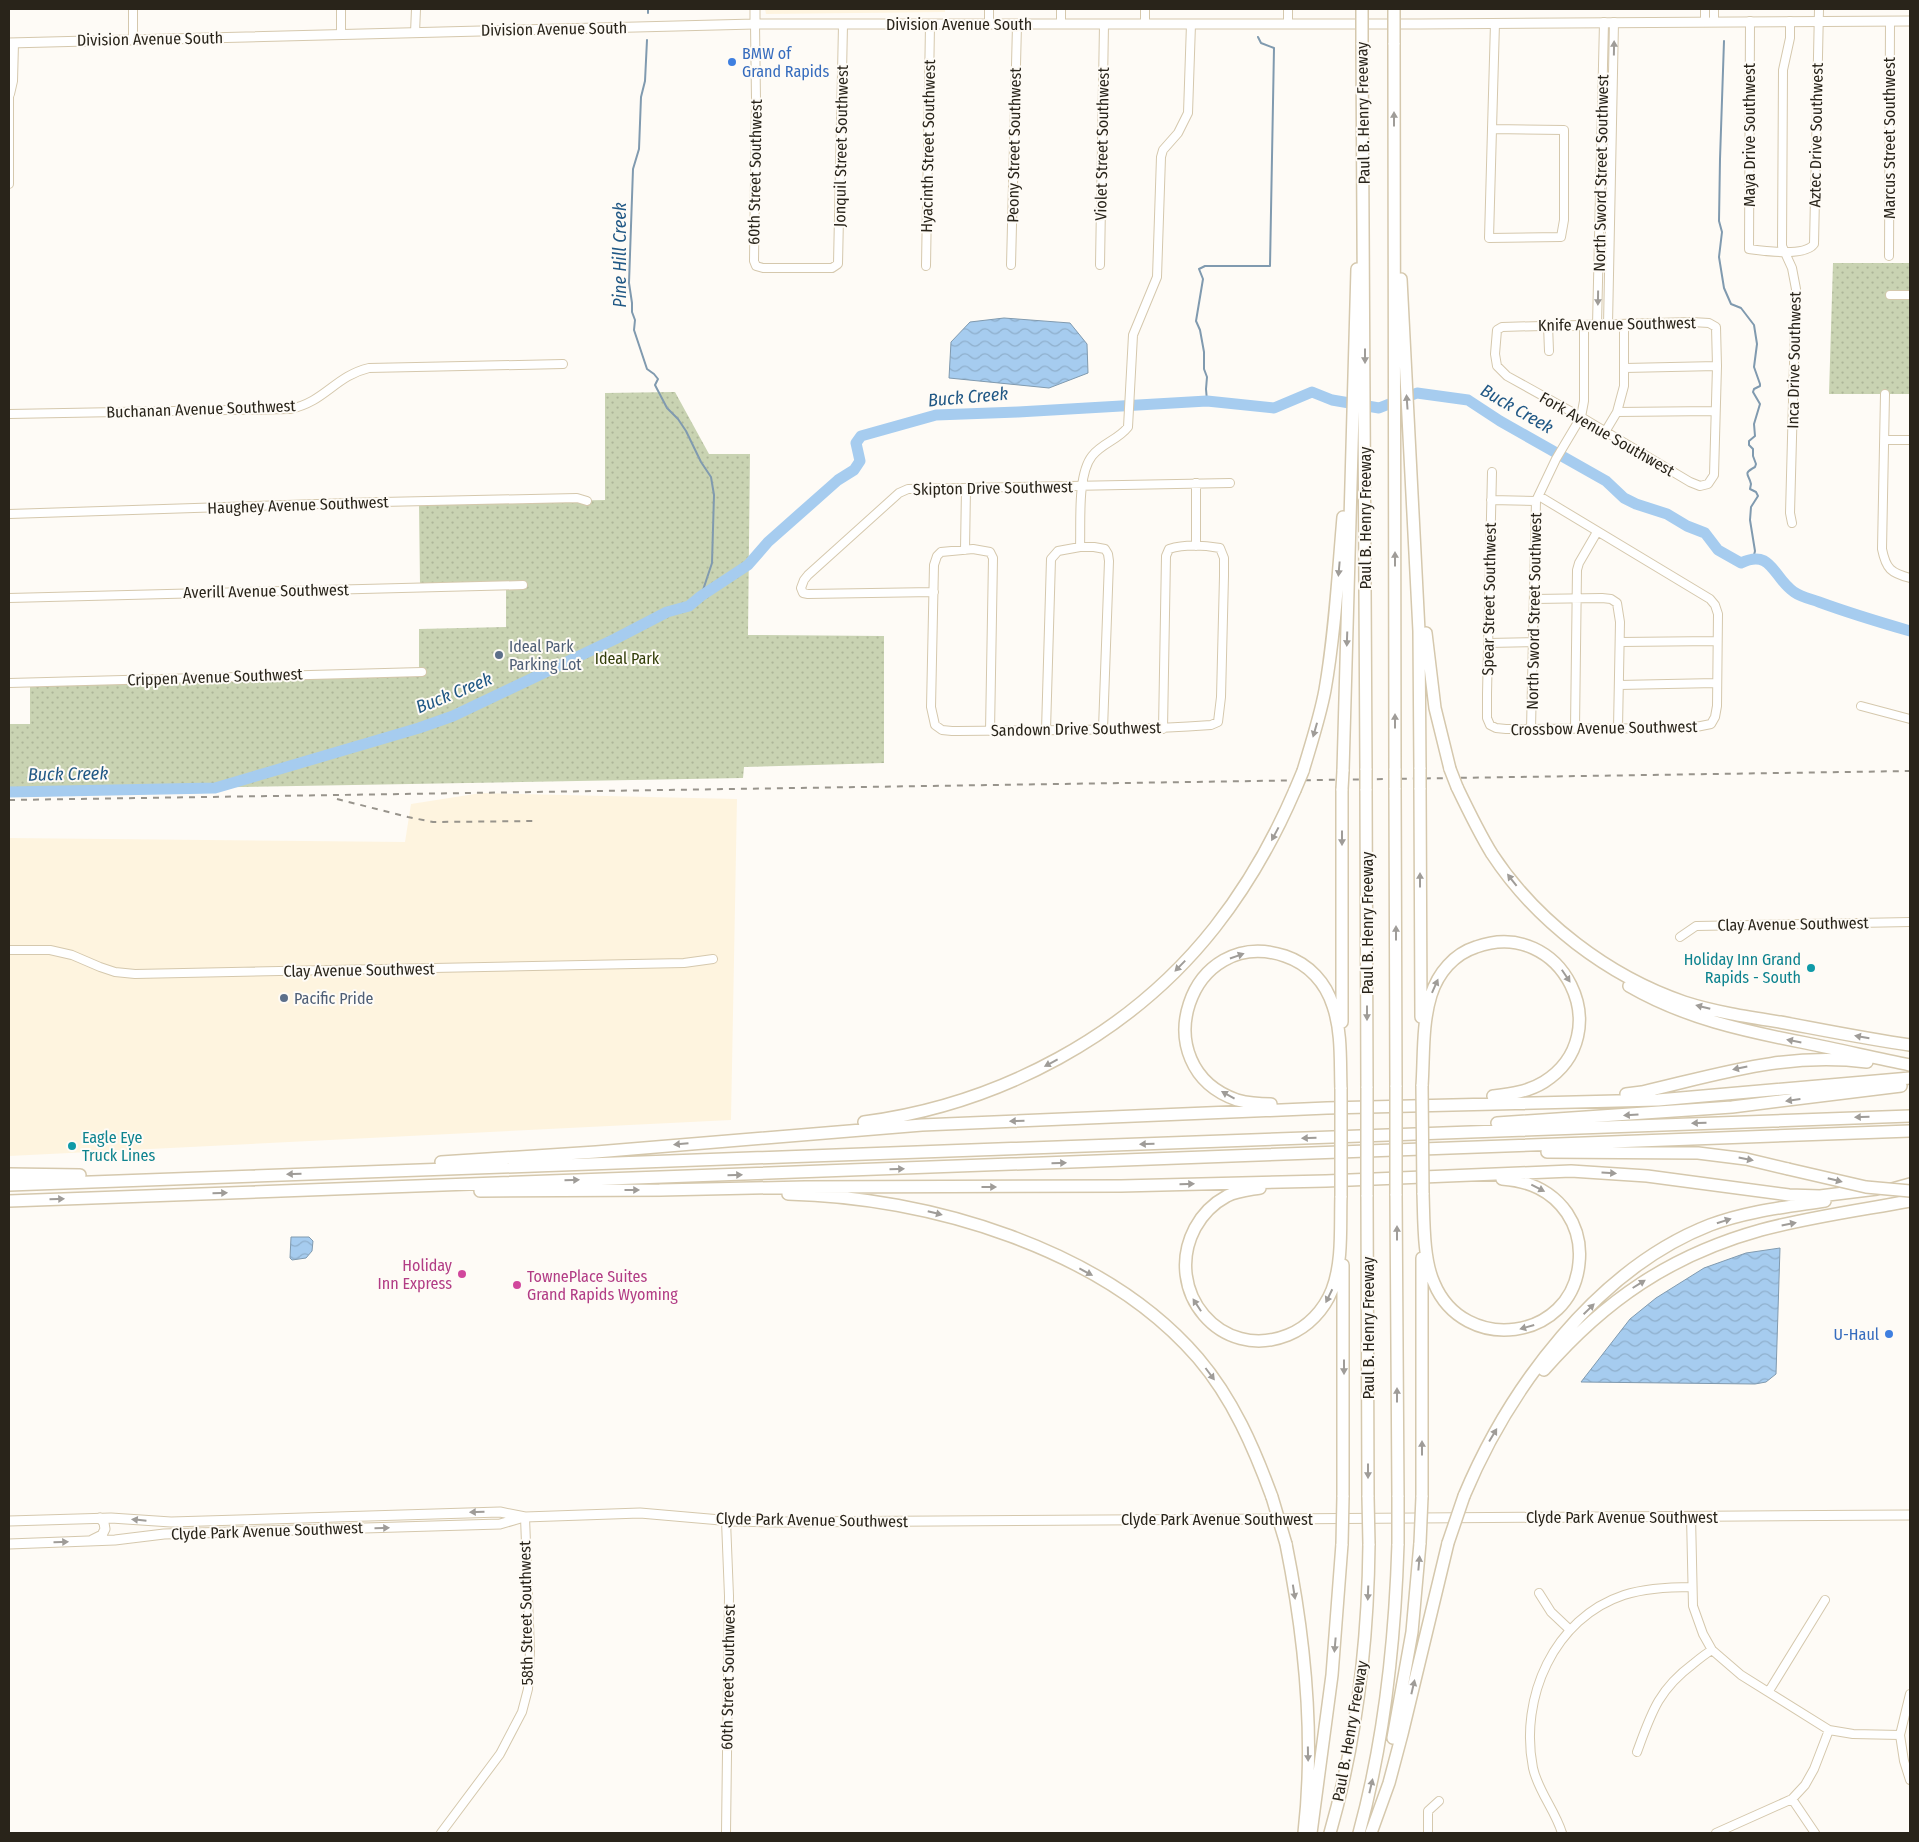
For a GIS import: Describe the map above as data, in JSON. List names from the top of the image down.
{
  "streets": {
    "highway": ["Paul B. Henry Freeway"],
    "main road": ["Division Avenue South", "Clyde Park Avenue Southwest"],
    "street": [
      "Maya Drive Southwest",
      "Aztec Drive Southwest",
      "Marcus Street Southwest",
      "Violet Street Southwest",
      "Peony Street Southwest",
      "Jonquil Street Southwest",
      "Hyacinth Street Southwest",
      "60th Street Southwest",
      "North Sword Street Southwest",
      "Knife Avenue Southwest",
      "Inca Drive Southwest",
      "Buchanan Avenue Southwest",
      "Fork Avenue Southwest",
      "Skipton Drive Southwest",
      "Haughey Avenue Southwest",
      "Averill Avenue Southwest",
      "Spear Street Southwest",
      "Crippen Avenue Southwest",
      "Crossbow Avenue Southwest",
      "Sandown Drive Southwest",
      "Clay Avenue Southwest",
      "58th Street Southwest"
    ]
  },
  "crossings": [
    ["Division Avenue South", "Maya Drive Southwest"],
    ["Division Avenue South", "Aztec Drive Southwest"],
    ["Division Avenue South", "Marcus Street Southwest"],
    ["Division Avenue South", "Violet Street Southwest"],
    ["Division Avenue South", "Peony Street Southwest"],
    ["Division Avenue South", "Jonquil Street Southwest"],
    ["Division Avenue South", "Hyacinth Street Southwest"],
    ["Division Avenue South", "60th Street Southwest"],
    ["Division Avenue South", "North Sword Street Southwest"],
    ["Division Avenue South", "Inca Drive Southwest"],
    ["Maya Drive Southwest", "Aztec Drive Southwest"],
    ["Maya Drive Southwest", "Inca Drive Southwest"],
    ["Aztec Drive Southwest", "Inca Drive Southwest"],
    ["Jonquil Street Southwest", "60th Street Southwest"],
    ["60th Street Southwest", "Clyde Park Avenue Southwest"],
    ["North Sword Street Southwest", "Knife Avenue Southwest"],
    ["North Sword Street Southwest", "Fork Avenue Southwest"],
    ["North Sword Street Southwest", "Crossbow Avenue Southwest"],
    ["Knife Avenue Southwest", "Fork Avenue Southwest"],
    ["Skipton Drive Southwest", "Sandown Drive Southwest"],
    ["Spear Street Southwest", "Crossbow Avenue Southwest"],
    ["Clyde Park Avenue Southwest", "58th Street Southwest"]
  ],
  "water": ["Pine Hill Creek", "Buck Creek"],
  "parks": ["Ideal Park"],
  "places": [
    "BMW of Grand Rapids",
    "Ideal Park Parking Lot",
    "Holiday Inn Grand Rapids - South",
    "Pacific Pride",
    "Eagle Eye Truck Lines",
    "Holiday Inn Express",
    "TownePlace Suites Grand Rapids Wyoming",
    "U-Haul"
  ]
}
